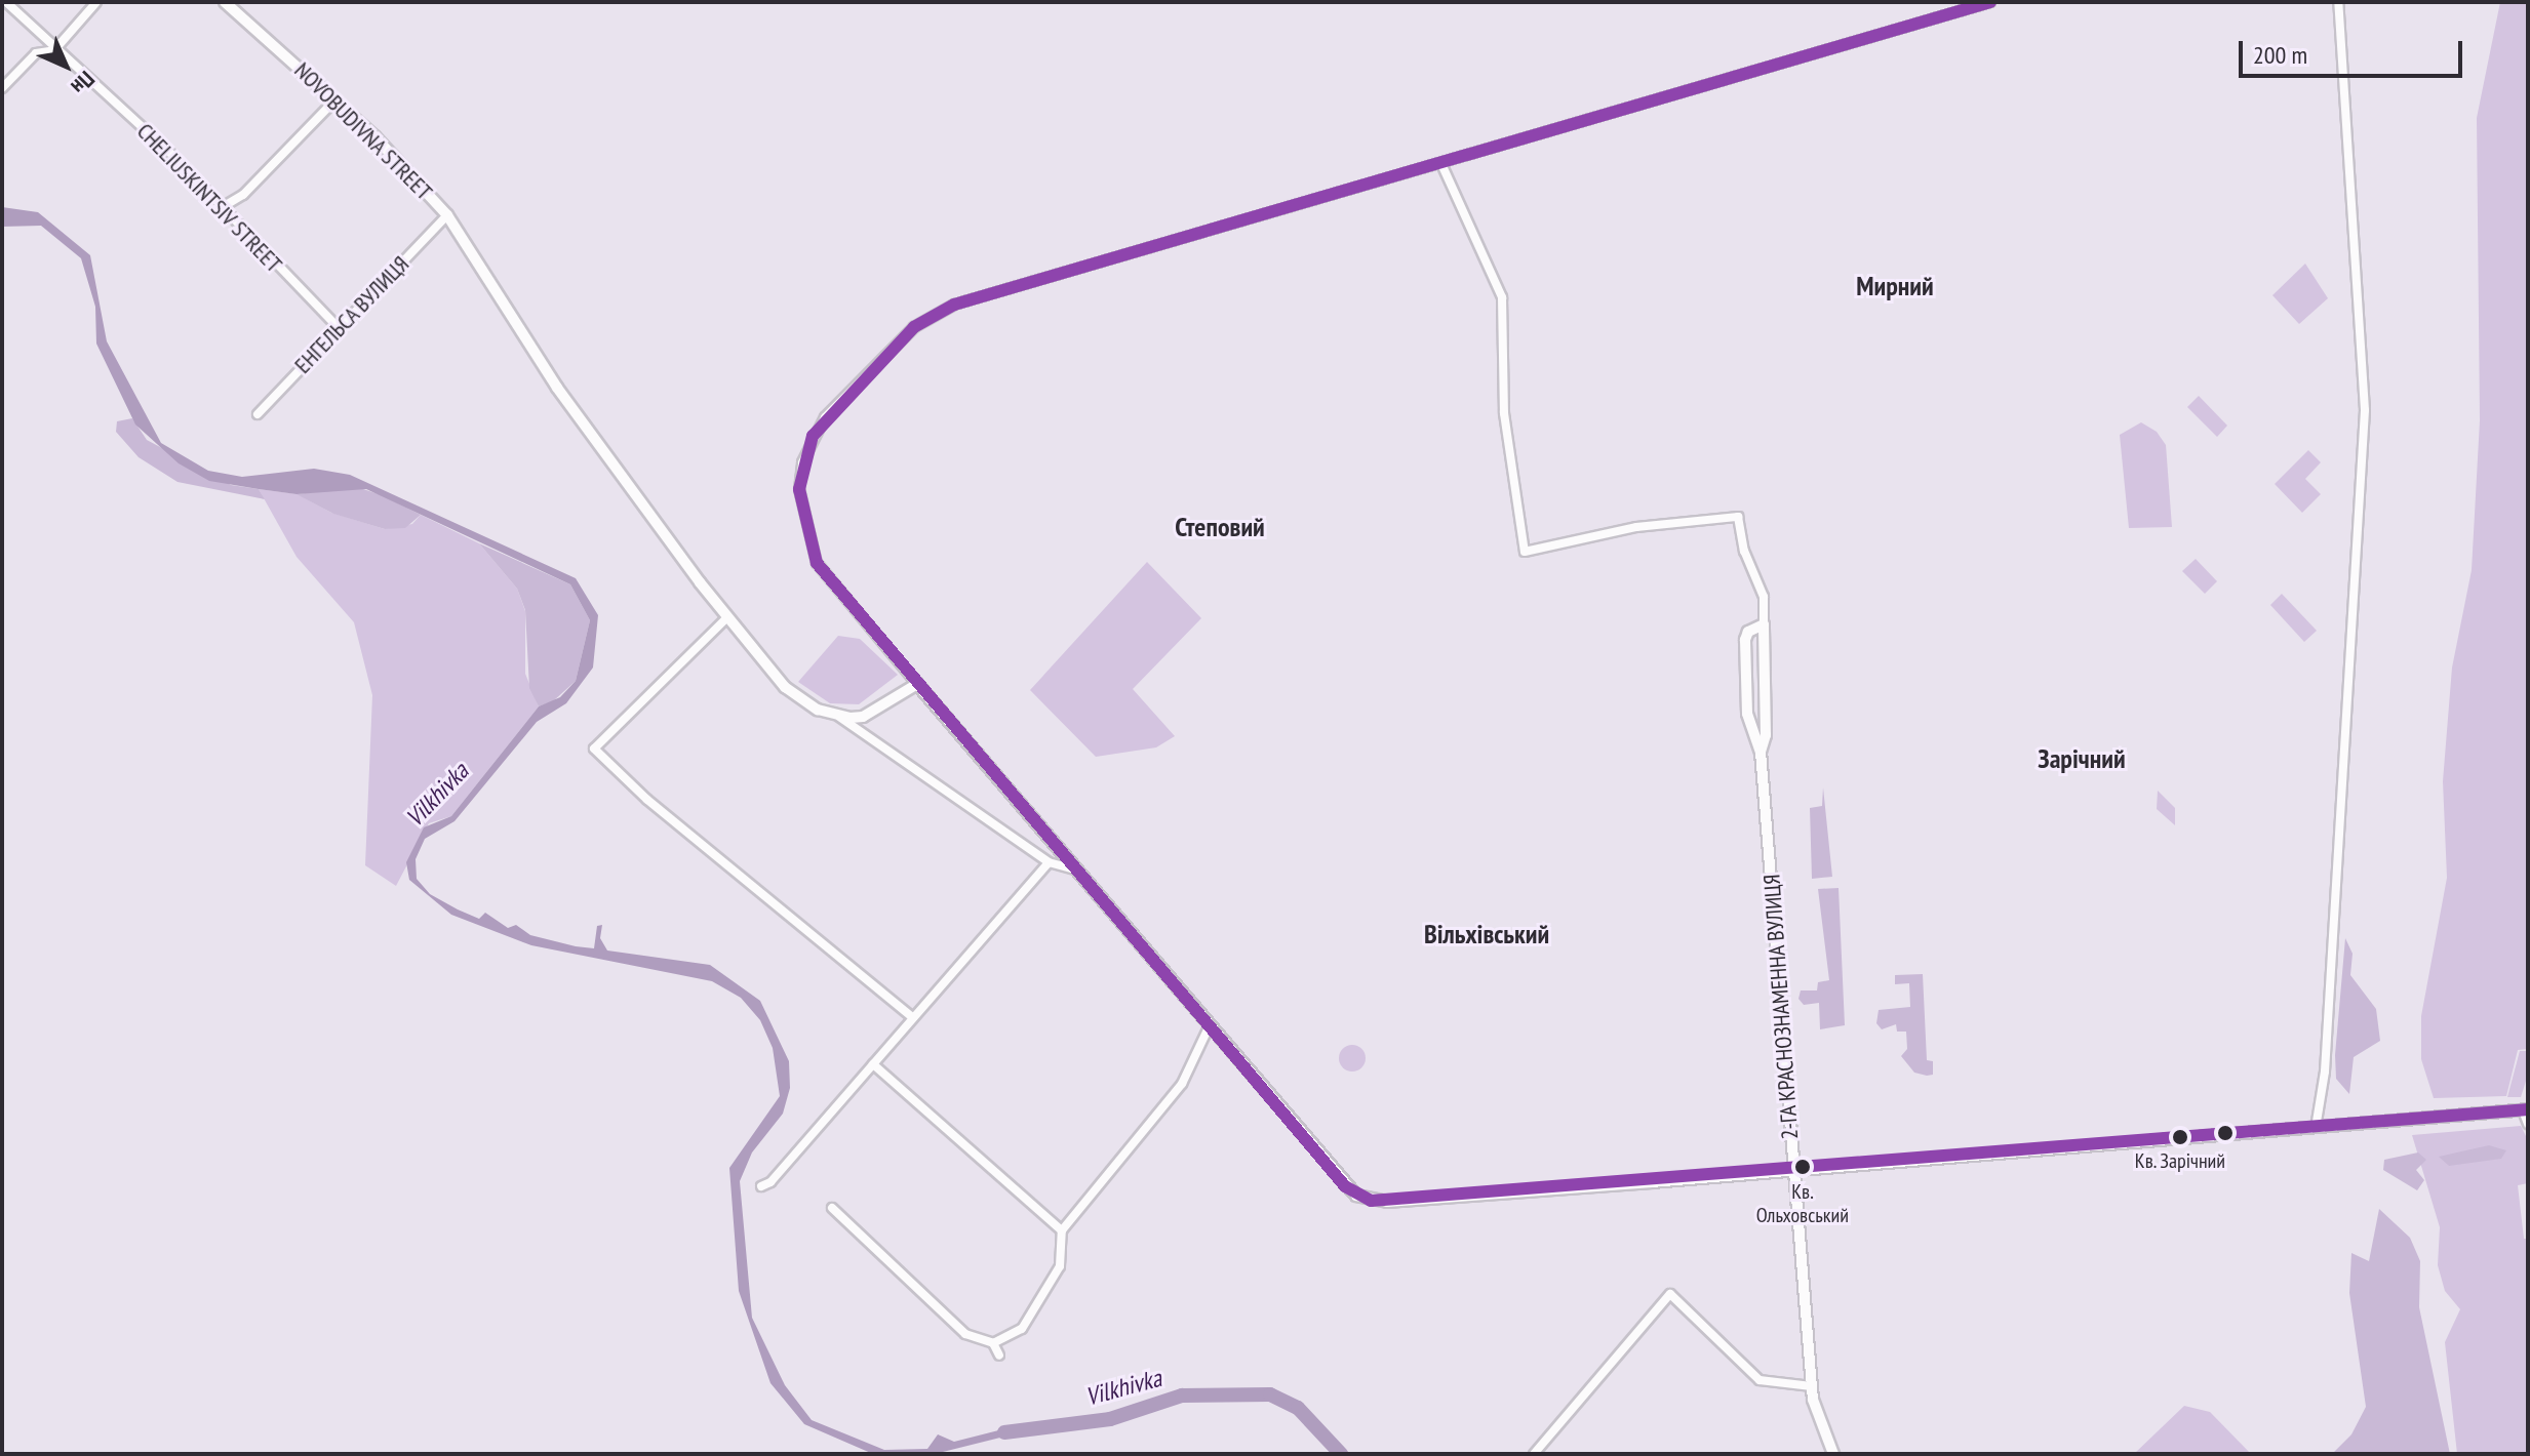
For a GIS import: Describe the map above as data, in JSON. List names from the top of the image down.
{
  "streets": {
    "street": [
      "NOVOBUDIVNA STREET",
      "CHELIUSKINTSIV STREET",
      "ЕНГЕЛЬСА ВУЛИЦЯ",
      "2-ГА КРАСНОЗНАМЕННА ВУЛИЦЯ"
    ]
  },
  "crossings": [
    ["NOVOBUDIVNA STREET", "ЕНГЕЛЬСА ВУЛИЦЯ"],
    ["CHELIUSKINTSIV STREET", "ЕНГЕЛЬСА ВУЛИЦЯ"]
  ],
  "districts": [
    "Мирний",
    "Степовий",
    "Зарічний",
    "Вільхівський"
  ],
  "water": ["Vilkhivka"],
  "places": ["Кв. Зарічний", "Кв. Ольховський"],
  "scale_bar": "200 m",
  "north": "bottom right"
}
